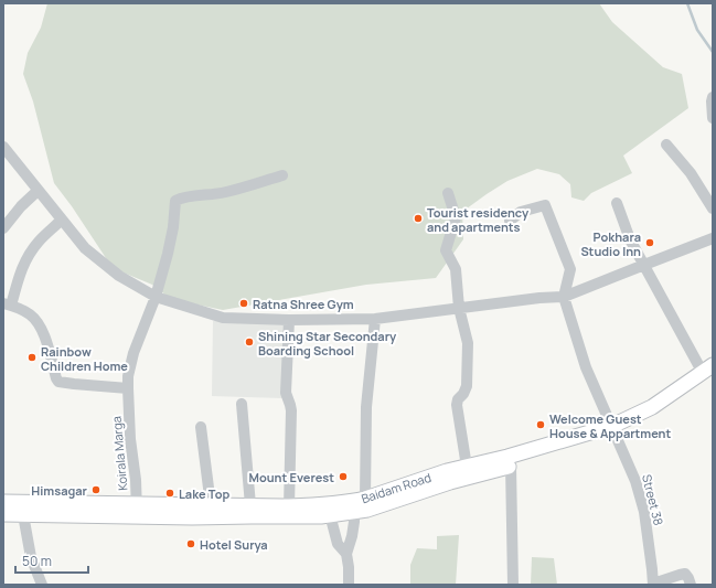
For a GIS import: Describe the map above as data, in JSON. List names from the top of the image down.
{
  "streets": {
    "main road": ["Baidam Road"],
    "street": ["Koirala Marga", "Street 38"]
  },
  "crossings": [
    ["Koirala Marga", "Baidam Road"],
    ["Baidam Road", "Street 38"]
  ],
  "places": [
    "Tourist residency and apartments",
    "Pokhara Studio Inn",
    "Ratna Shree Gym",
    "Shining Star Secondary Boarding School",
    "Rainbow Children Home",
    "Welcome Guest House & Appartment",
    "Mount Everest",
    "Himsagar",
    "Lake Top",
    "Hotel Surya"
  ],
  "scale_bar": "50 m"
}
